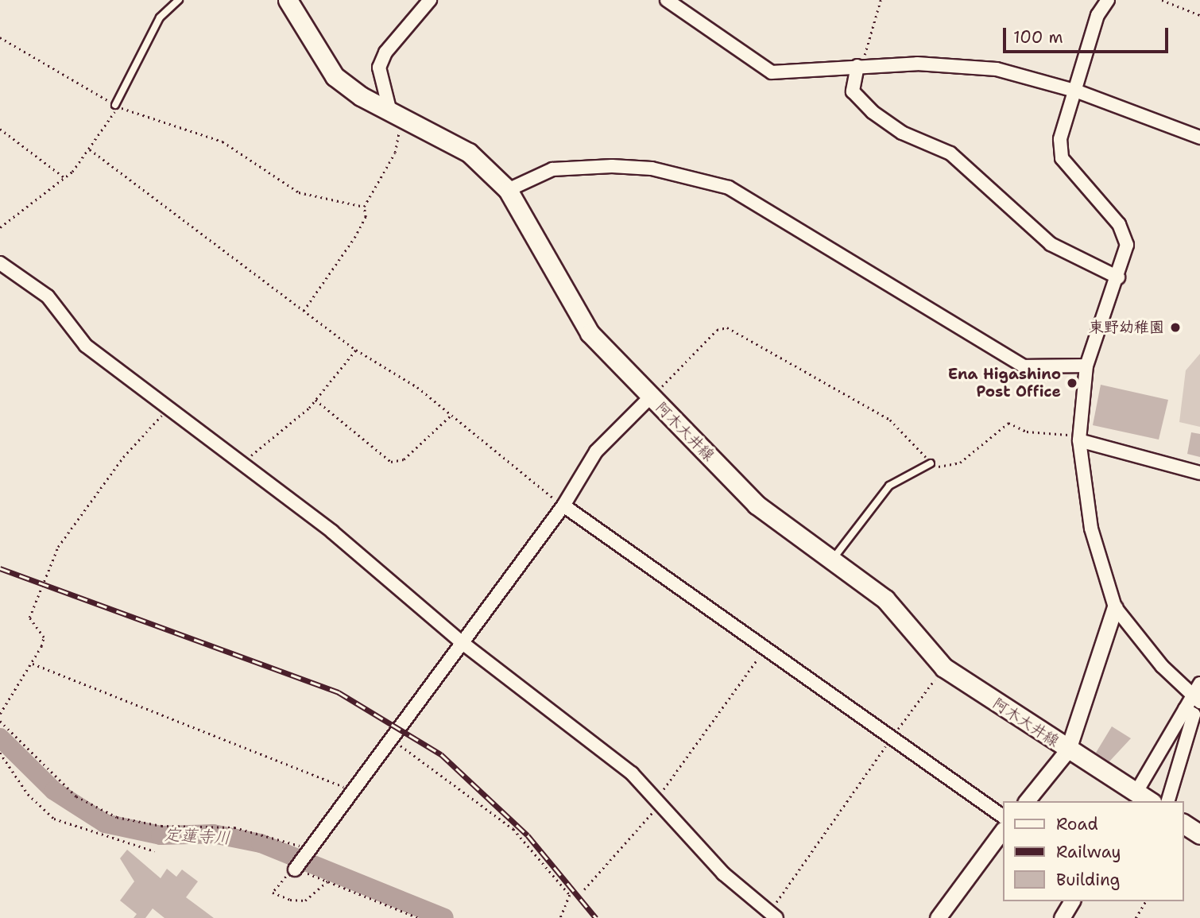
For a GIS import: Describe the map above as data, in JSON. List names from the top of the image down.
{
  "streets": {
    "main road": ["阿木大井線"]
  },
  "water": ["定蓮寺川"],
  "places": ["東野幼稚園", "Ena Higashino Post Office"],
  "legend": ["Road", "Railway", "Building"],
  "scale_bar": "100 m"
}
